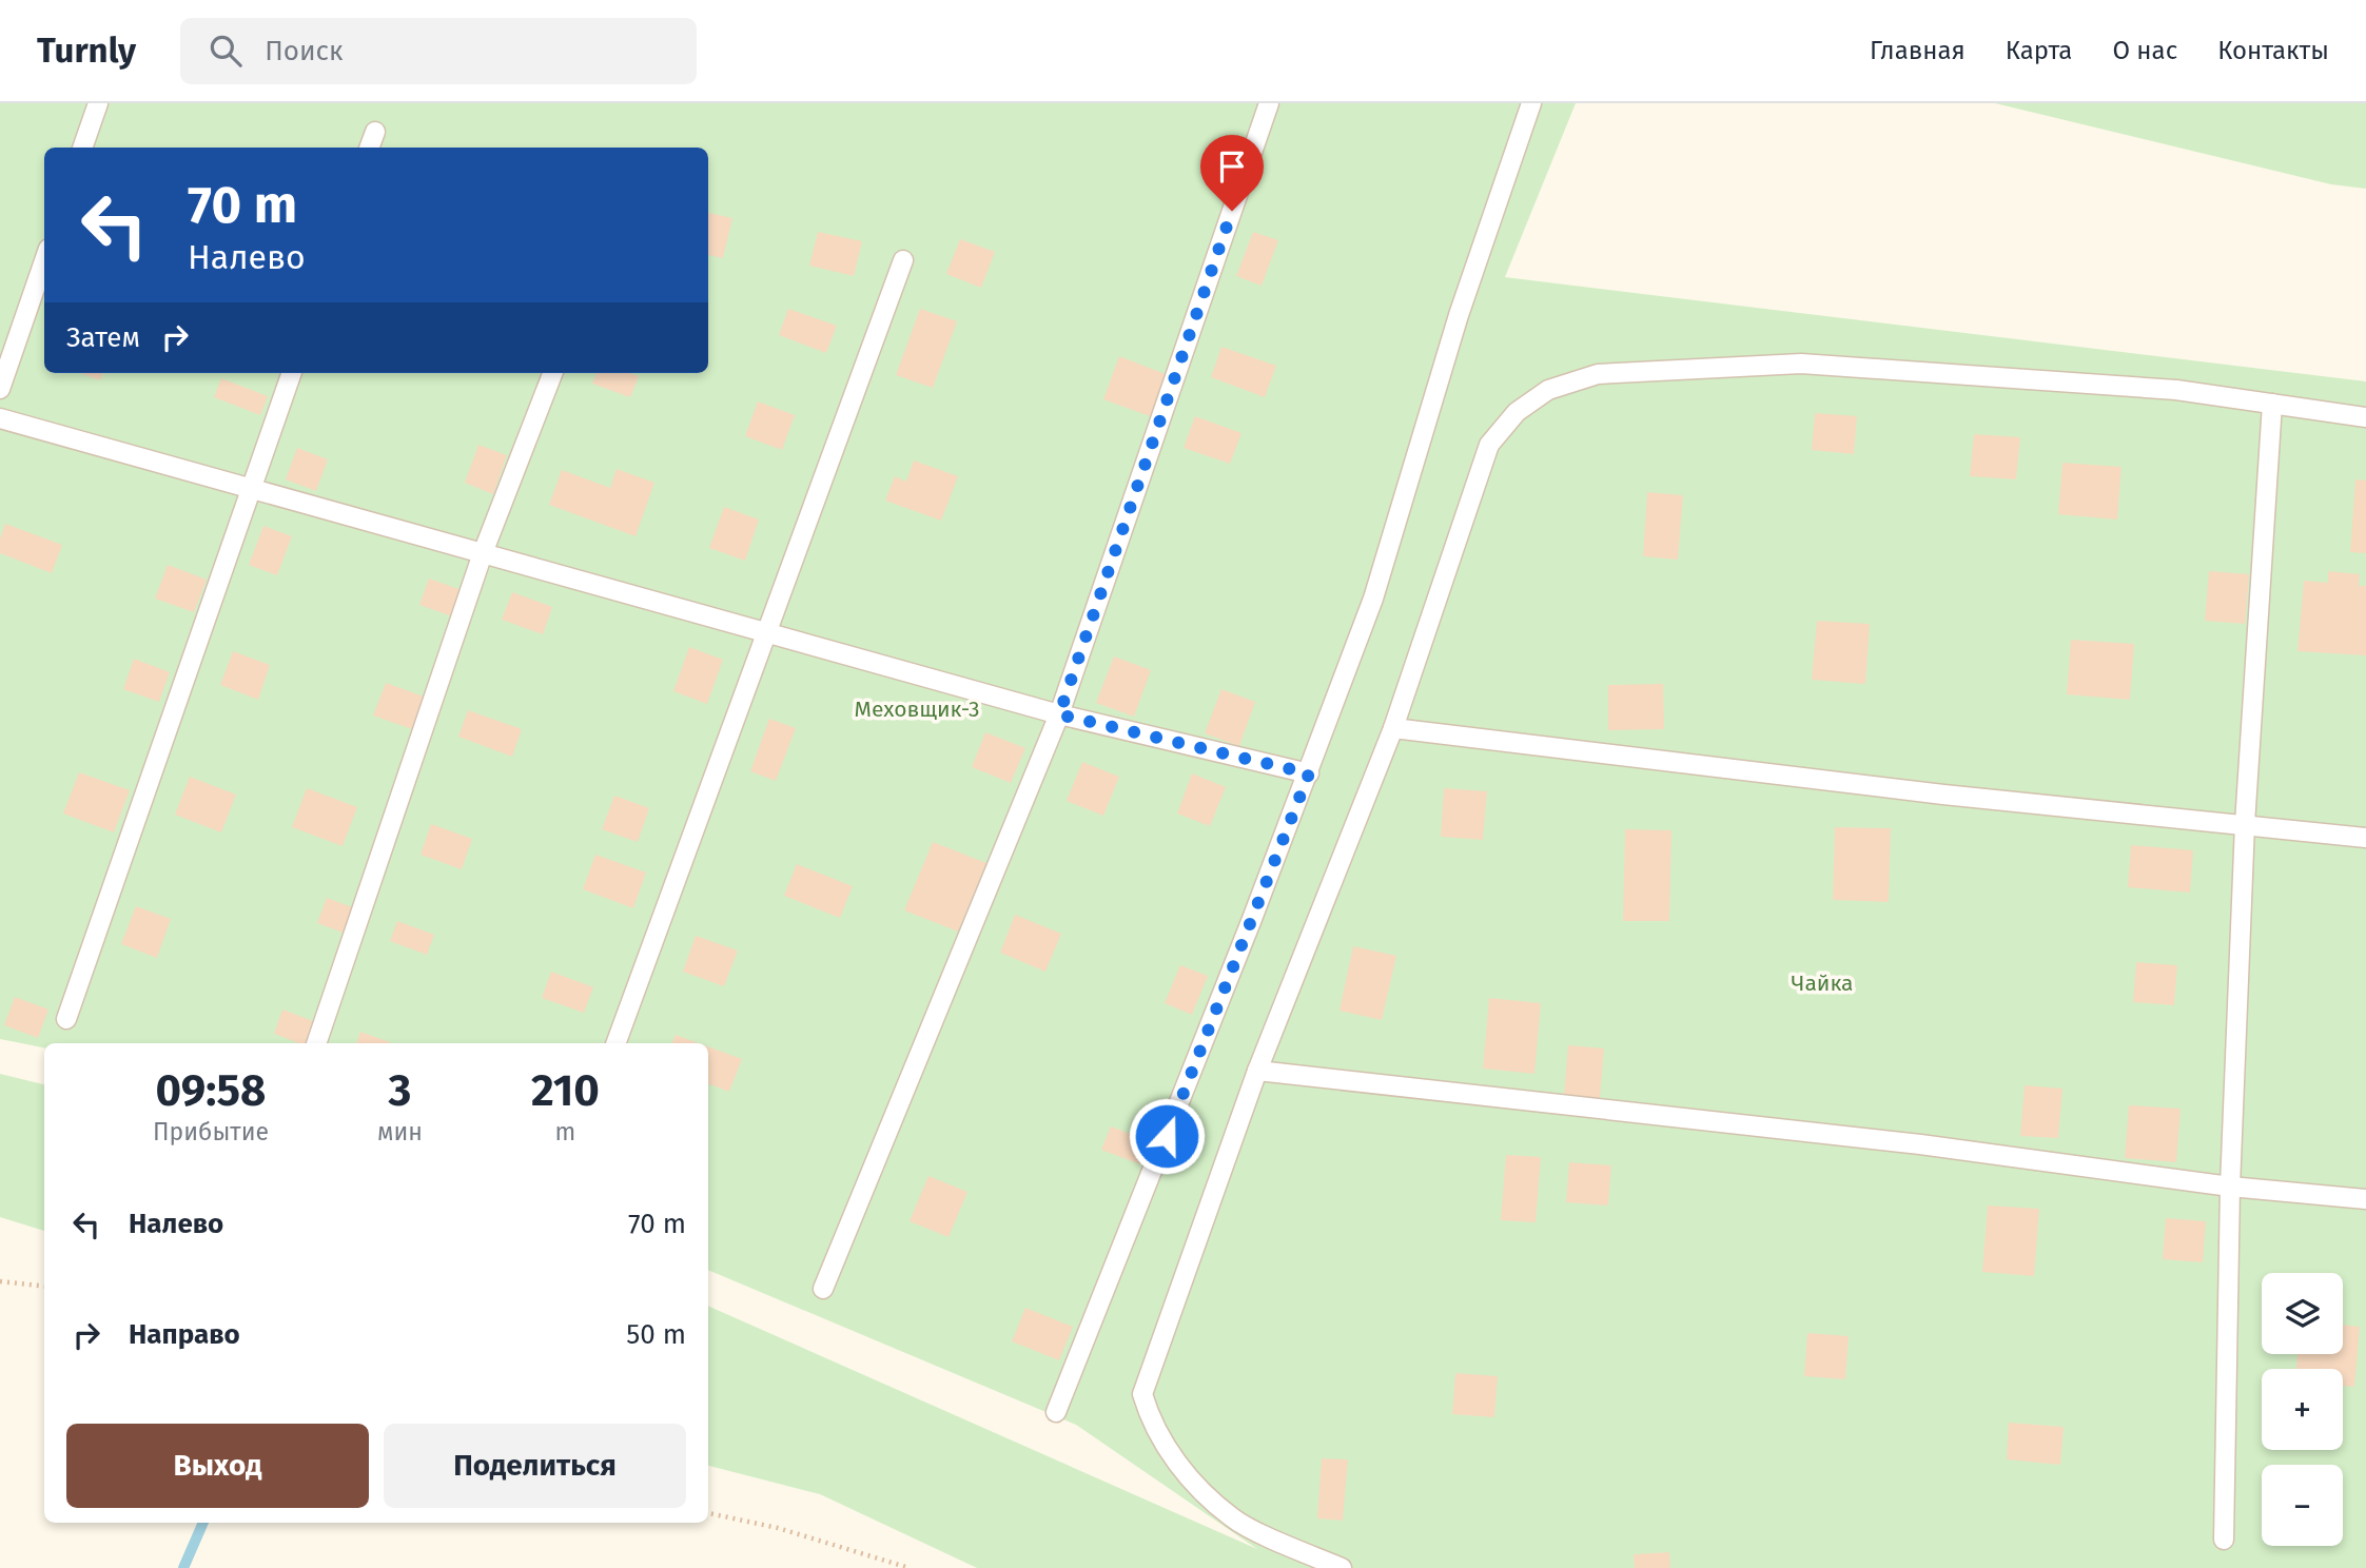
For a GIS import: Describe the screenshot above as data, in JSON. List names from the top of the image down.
{
  "parks": ["Меховщик-3", "Чайка"],
  "page": {
    "header": "Turnly",
    "search": "Поиск",
    "nav": [
      "Главная",
      "Карта",
      "О нас",
      "Контакты"
    ],
    "turn": ["70 m", "Налево"],
    "then": "Затем",
    "eta": [
      "09:58",
      "Прибытие",
      "3",
      "мин",
      "210",
      "m"
    ],
    "list": [
      {
        "name": "Налево",
        "value": "70 m"
      },
      {
        "name": "Направо",
        "value": "50 m"
      }
    ],
    "map_buttons": ["+", "−"],
    "buttons": ["Выход", "Поделиться"]
  }
}
